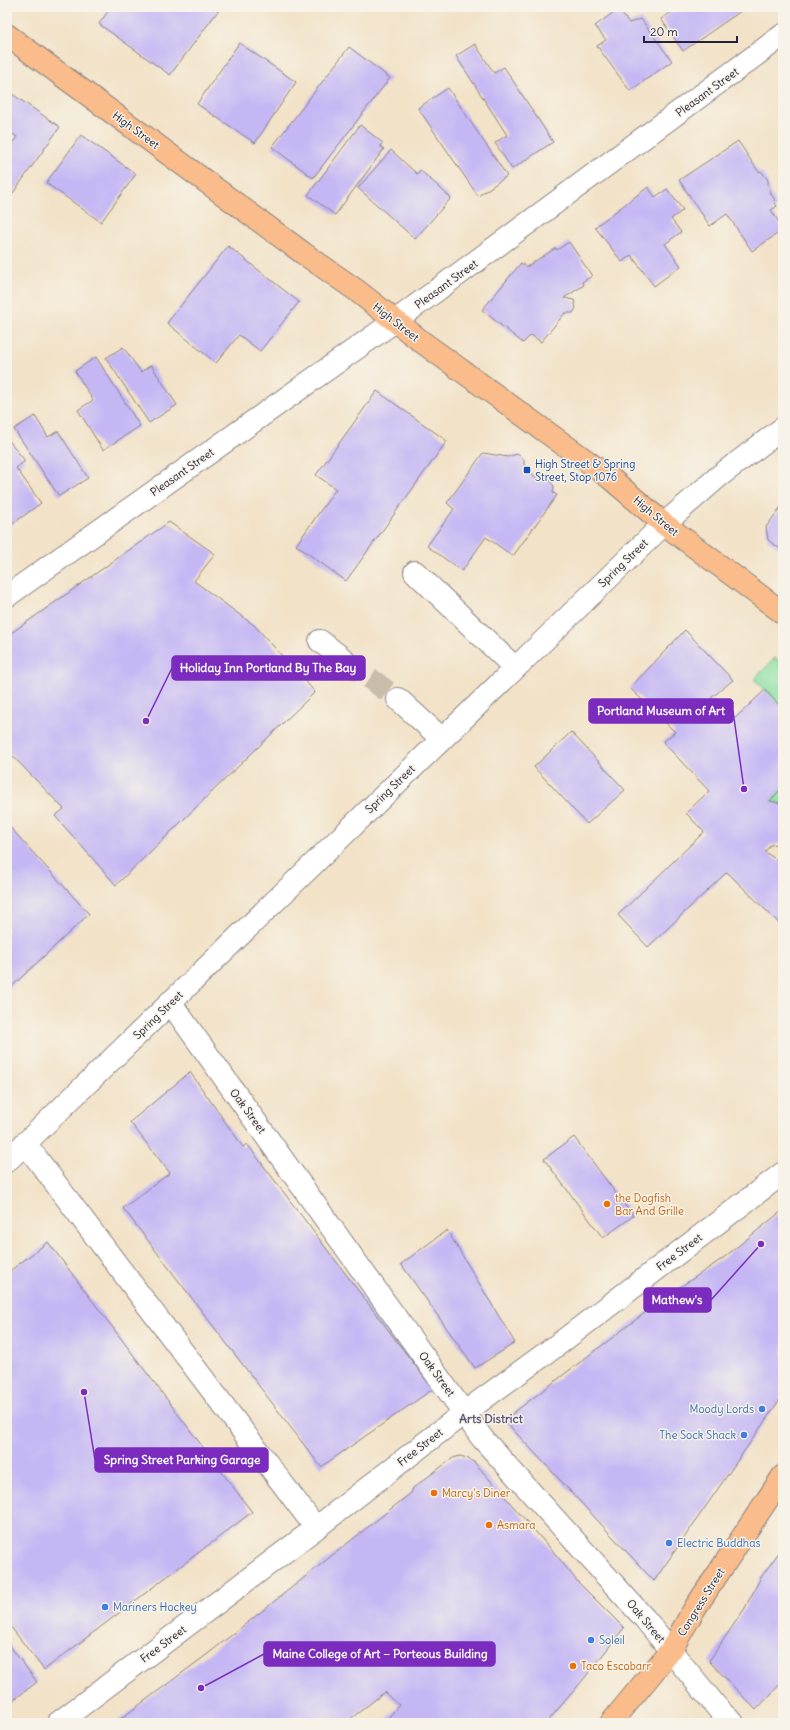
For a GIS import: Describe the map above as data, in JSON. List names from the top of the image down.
{
  "streets": {
    "main road": ["High Street", "Congress Street"],
    "street": [
      "Pleasant Street",
      "Spring Street",
      "Oak Street",
      "Free Street"
    ]
  },
  "crossings": [
    ["Pleasant Street", "High Street"],
    ["High Street", "Spring Street"],
    ["Spring Street", "Oak Street"],
    ["Oak Street", "Free Street"],
    ["Oak Street", "Congress Street"]
  ],
  "districts": ["Arts District"],
  "places": {
    "transit": ["High Street & Spring Street, Stop 1076"],
    "other": [
      "Holiday Inn Portland By The Bay",
      "Portland Museum of Art",
      "the Dogfish Bar And Grille",
      "Mathew's",
      "Spring Street Parking Garage",
      "Moody Lords",
      "The Sock Shack",
      "Marcy's Diner",
      "Asmara",
      "Electric Buddhas",
      "Mariners Hockey",
      "Soleil",
      "Taco Escobarr",
      "Maine College of Art – Porteous Building"
    ]
  },
  "scale_bar": "20 m"
}
